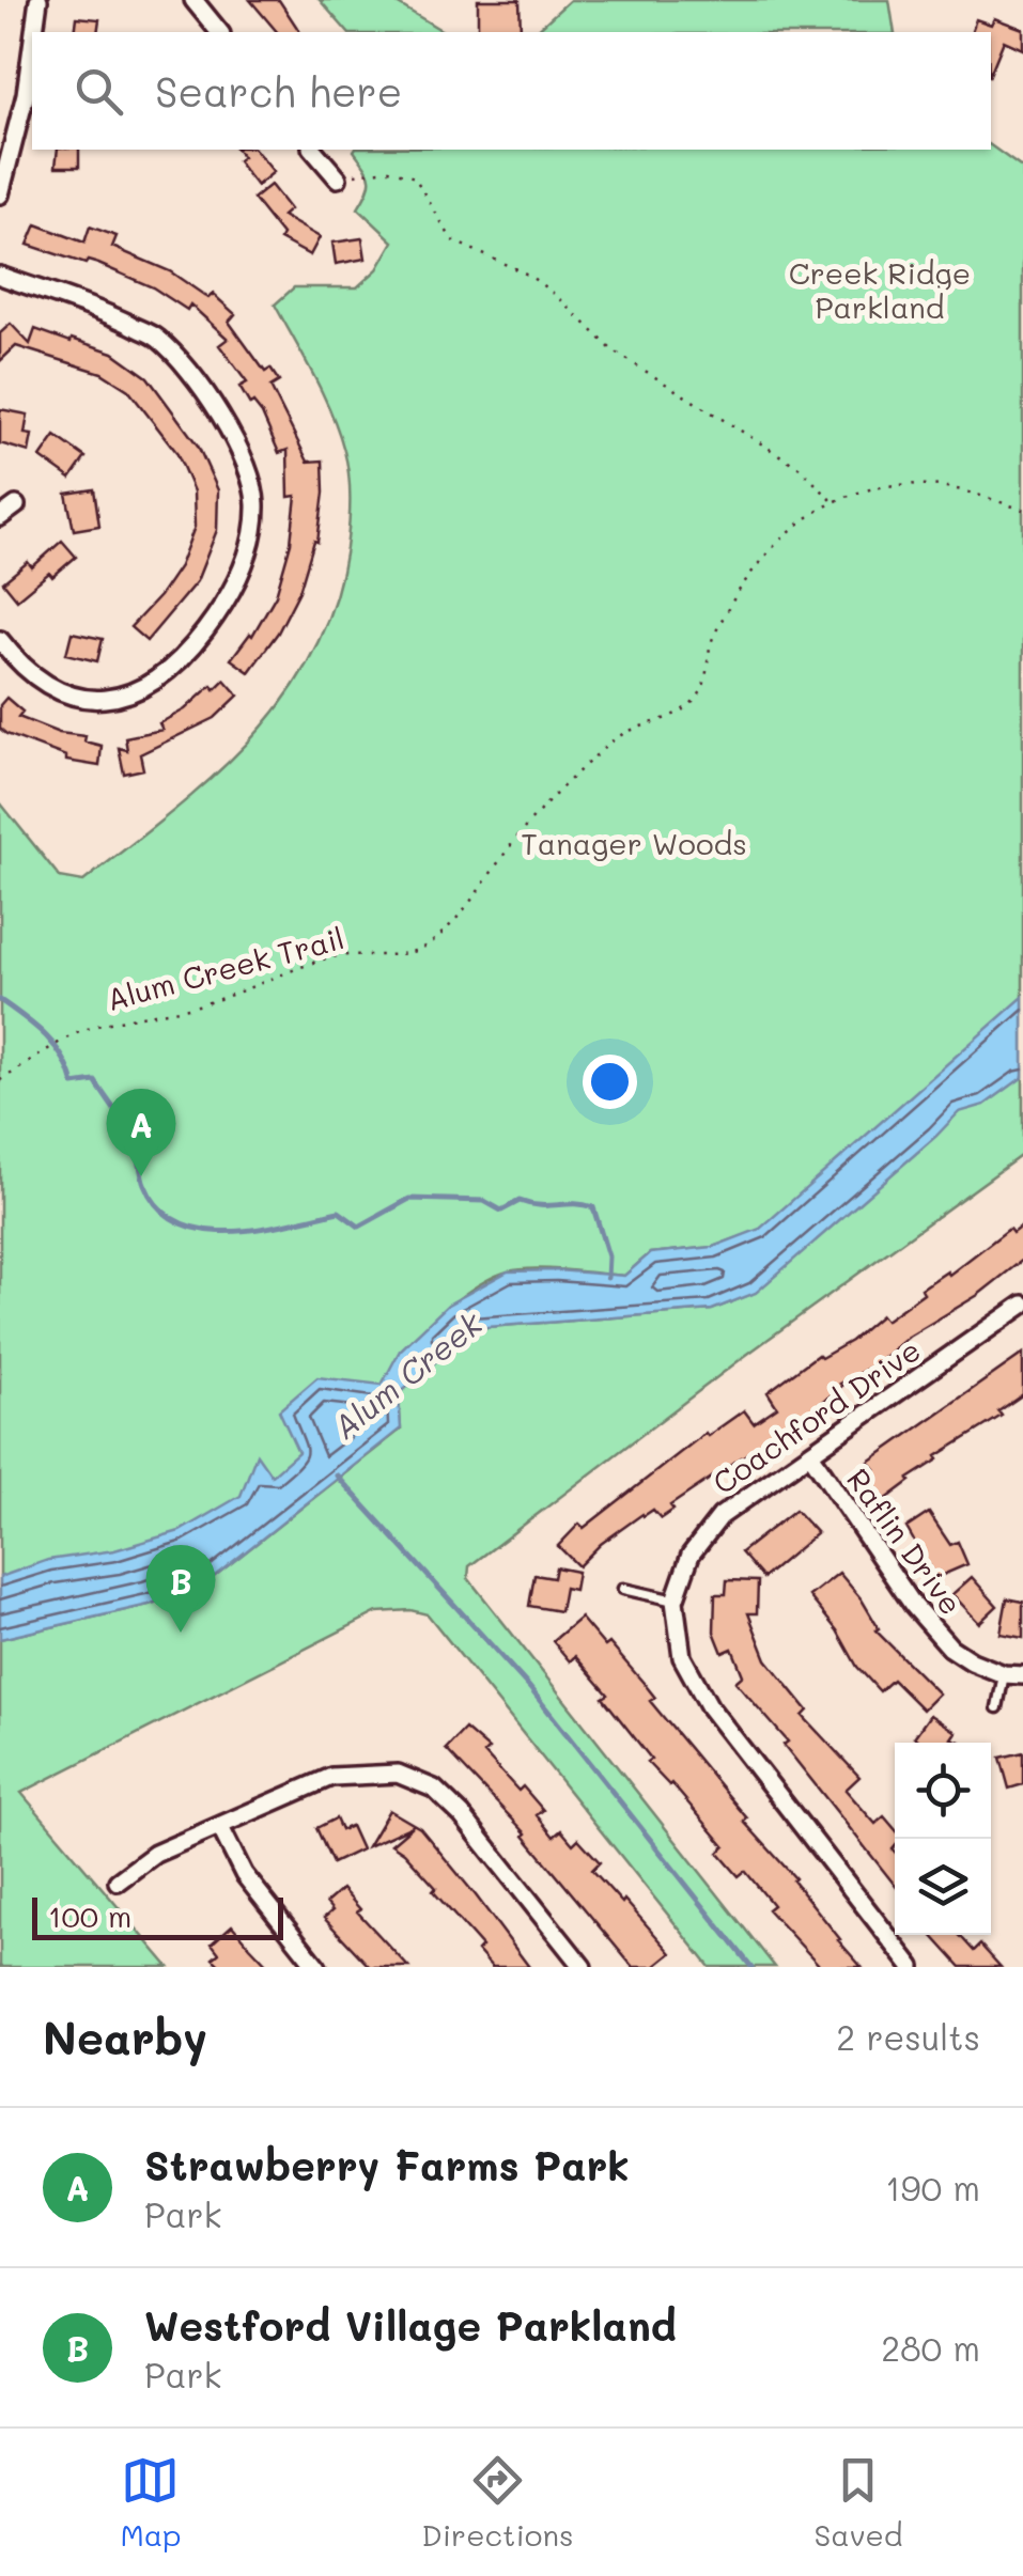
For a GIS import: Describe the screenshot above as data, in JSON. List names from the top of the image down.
{
  "streets": {
    "street": ["Coachford Drive", "Raflin Drive"],
    "path": ["Alum Creek Trail"]
  },
  "crossings": [
    ["Coachford Drive", "Raflin Drive"]
  ],
  "water": ["Alum Creek"],
  "parks": ["Creek Ridge Parkland", "Tanager Woods"],
  "scale_bar": "100 m",
  "page": {
    "search": "Search here",
    "pins": ["A", "B"],
    "scale": "100 m",
    "heading": ["Nearby", "2 results"],
    "list": [
      {
        "mark": "A",
        "name": "Strawberry Farms Park",
        "note": "Park",
        "value": "190 m"
      },
      {
        "mark": "B",
        "name": "Westford Village Parkland",
        "note": "Park",
        "value": "280 m"
      }
    ],
    "nav": ["Map", "Directions", "Saved"]
  }
}
